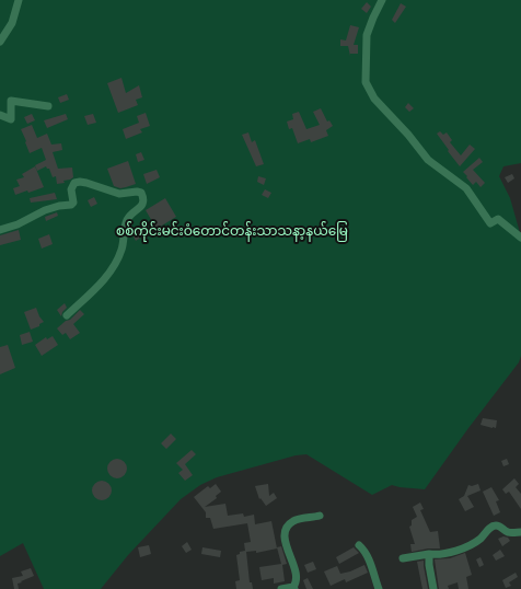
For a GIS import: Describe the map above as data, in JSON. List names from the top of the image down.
{
  "parks": ["စစ်ကိုင်းမင်းဝံတောင်တန်းသာသနာ့နယ်မြေ"]
}
